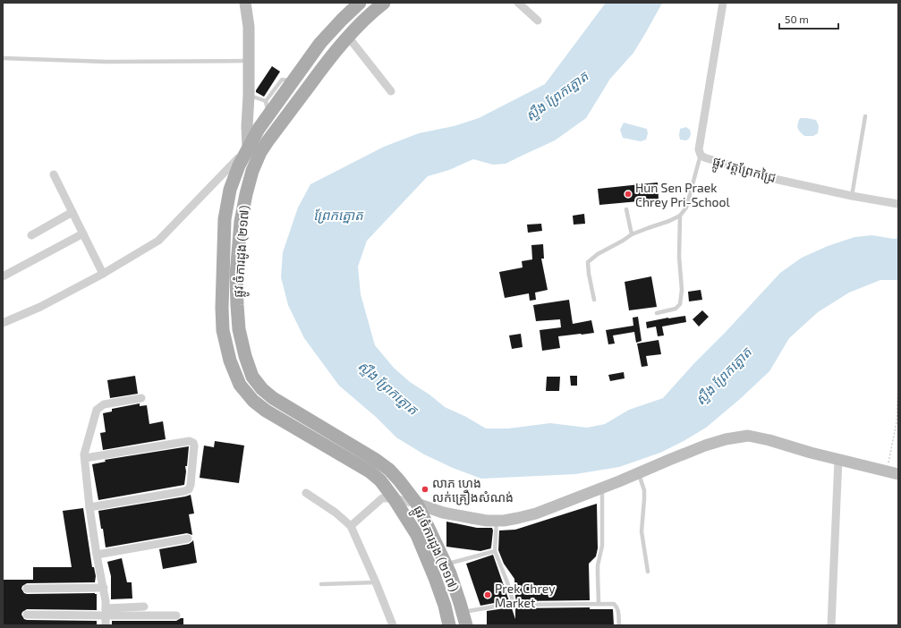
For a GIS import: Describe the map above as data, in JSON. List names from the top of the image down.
{
  "streets": {
    "main road": ["ផ្លូវ ចំការដូង (២១៧)"],
    "street": ["ផ្លូវ វត្តព្រែកជ្រៃ"]
  },
  "water": ["ស្ទឹង ព្រែកត្នោត", "ព្រែកត្នោត"],
  "places": ["Hun Sen Praek Chrey Pri-School", "លាភ ហេង លក់គ្រឿងសំណង់", "Prek Chrey Market"],
  "scale_bar": "50 m"
}
